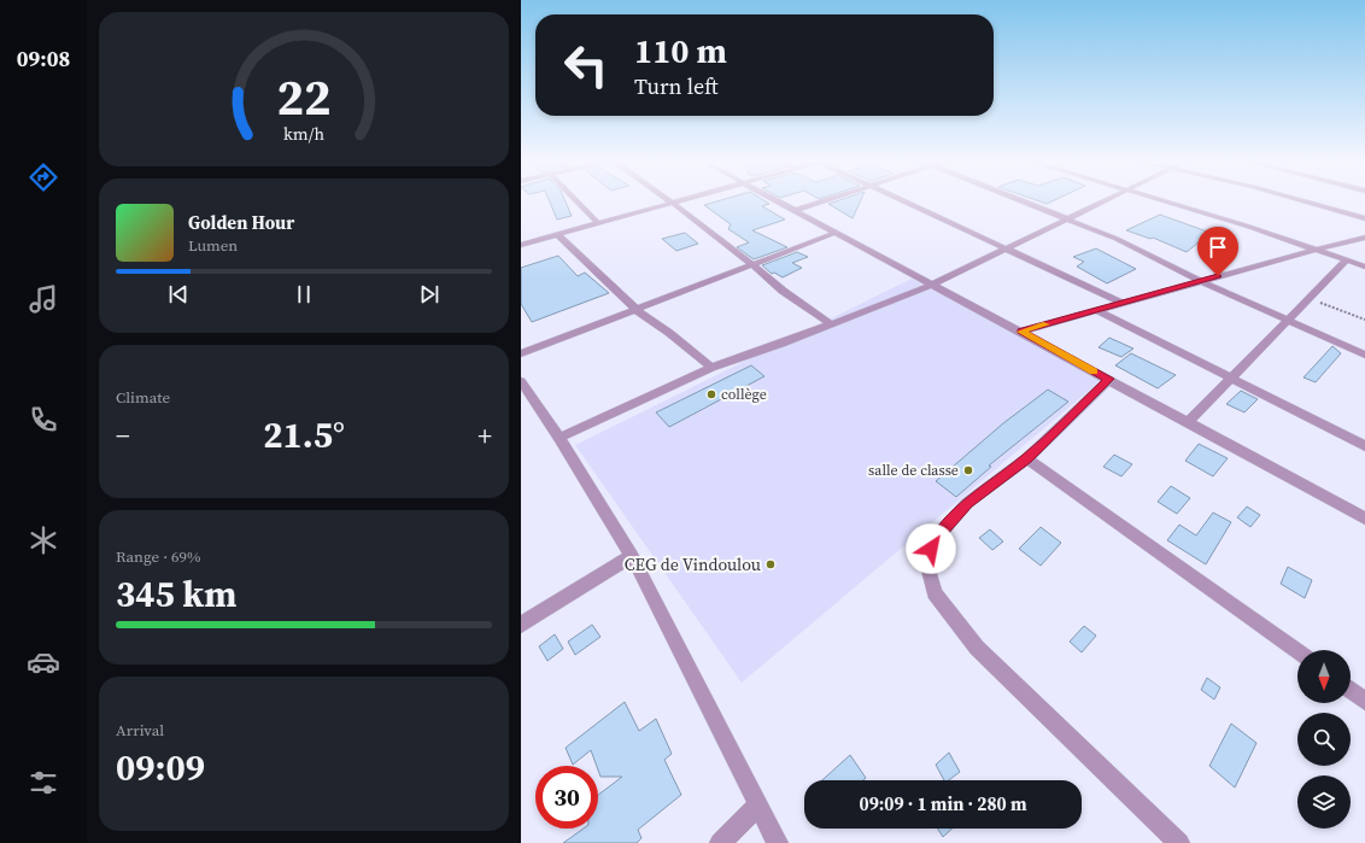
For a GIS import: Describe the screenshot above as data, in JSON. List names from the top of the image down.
{
  "places": ["collège", "salle de classe", "CEG de Vindoulou"],
  "north": "bottom",
  "page": {
    "tabs": "09:08",
    "turn": ["110 m", "Turn left"],
    "song": ["Golden Hour", "Lumen"],
    "tile": [
      "Climate",
      ["Range · 69%", "345 km"],
      ["Arrival", "09:09"]
    ],
    "heat": ["−", "21.5°", "+"],
    "limit": "30",
    "trip": "09:09 · 1 min · 280 m",
    "gauge": ["22", "km/h"]
  }
}
